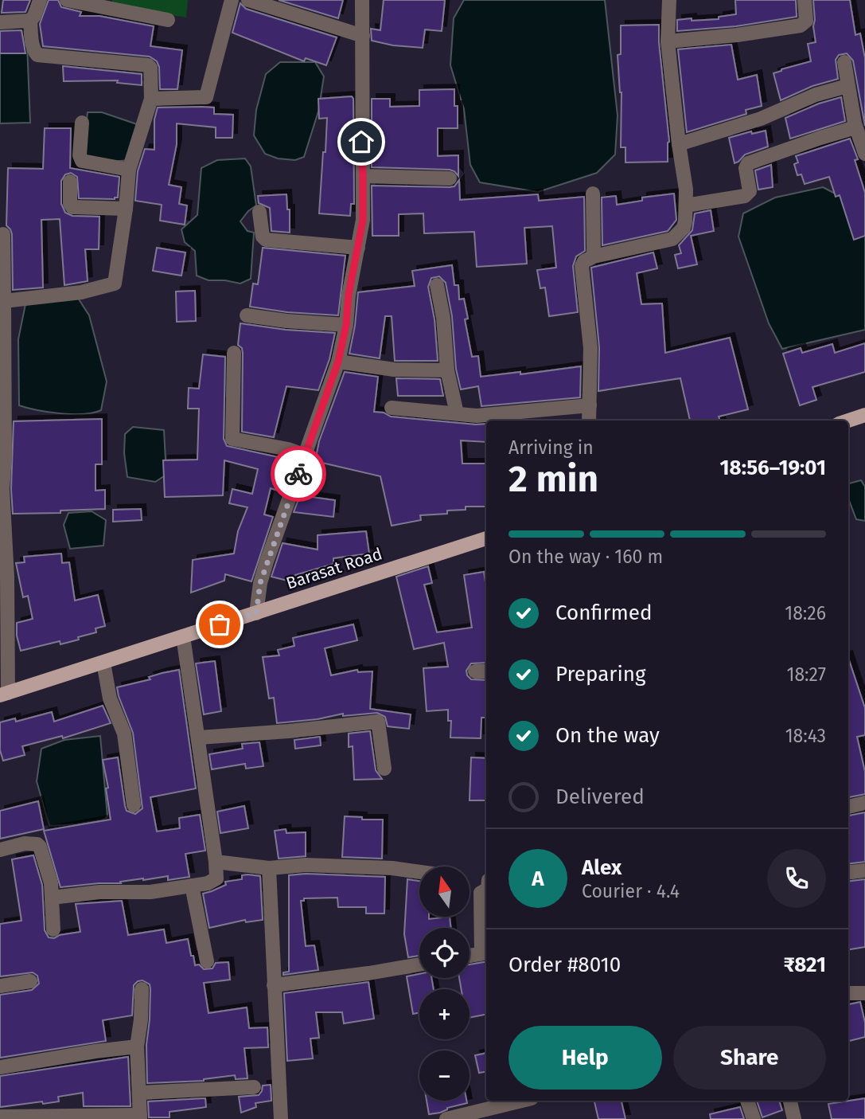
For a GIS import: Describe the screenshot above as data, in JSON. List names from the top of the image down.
{
  "streets": {
    "main road": ["Barasat Road"]
  },
  "north": "top",
  "page": {
    "heading": ["2 min", "Arriving in", "18:56–19:01"],
    "panel": [
      "Alex",
      "Courier · 4.4",
      "Order #8010",
      "₹821"
    ],
    "bar": "On the way · 160 m",
    "list": [
      ["Confirmed", "18:26"],
      ["Preparing", "18:27"],
      ["On the way", "18:43"],
      "Delivered"
    ],
    "round": "A",
    "map_buttons": ["+", "−"],
    "buttons": ["Help", "Share"]
  }
}
